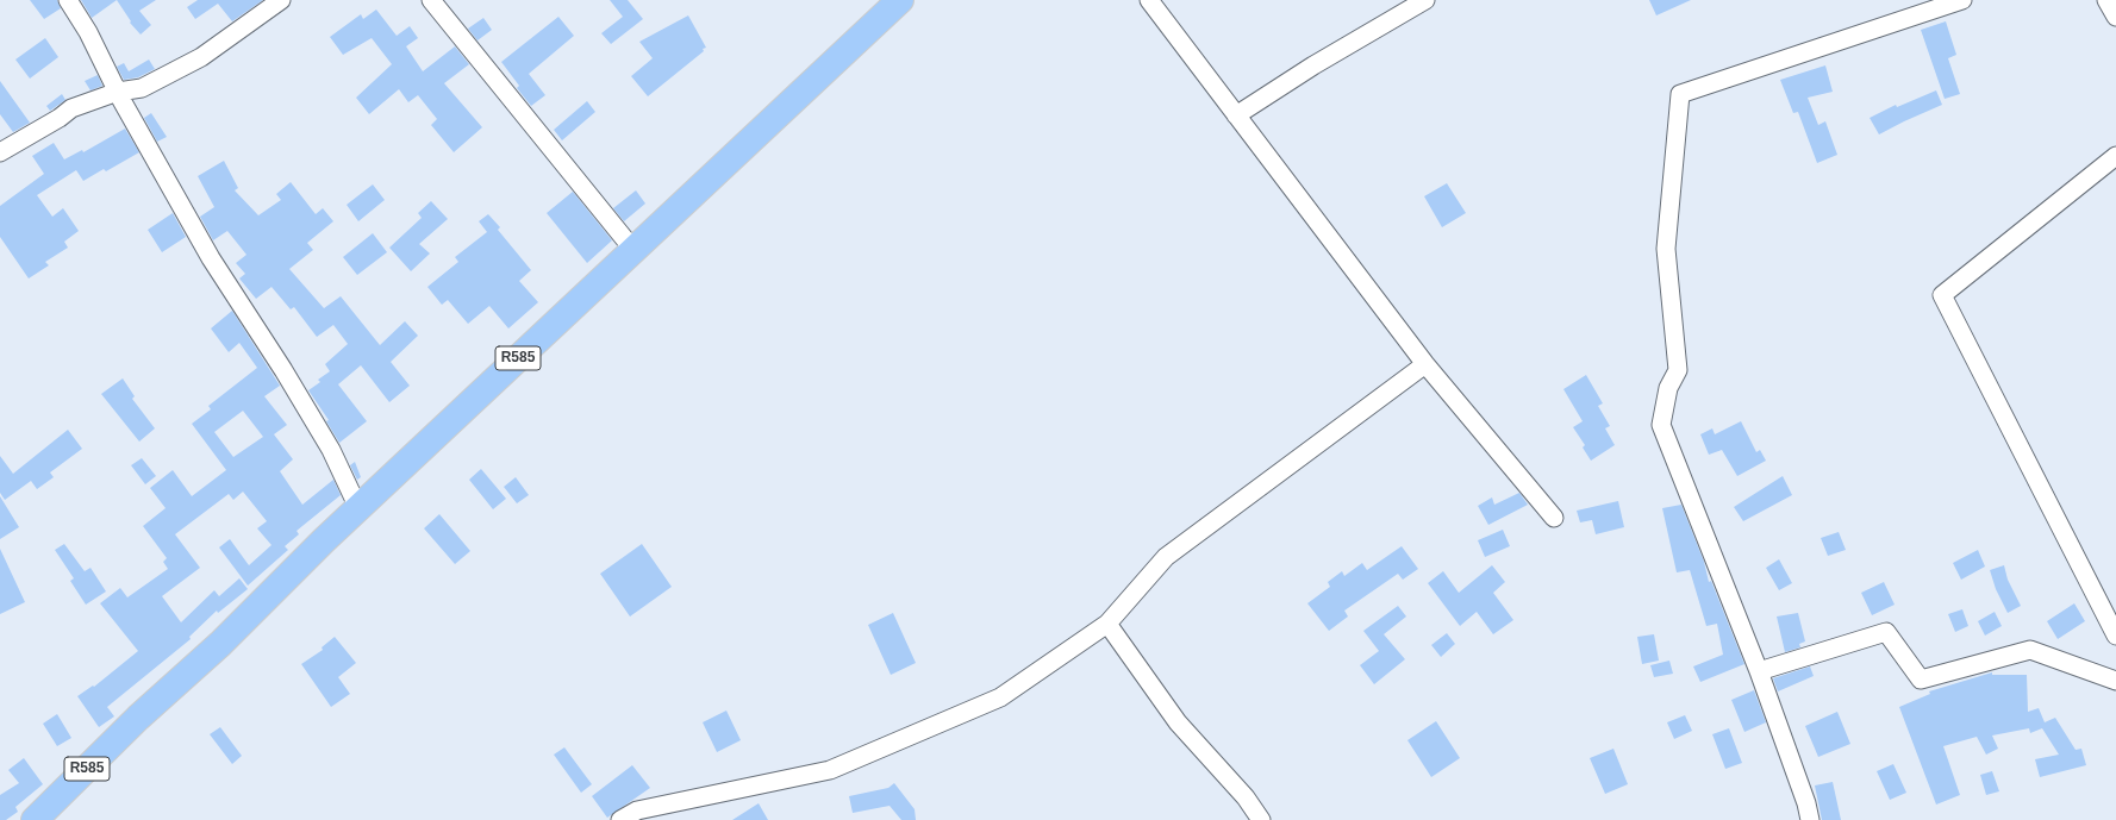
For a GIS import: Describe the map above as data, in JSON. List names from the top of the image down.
{
  "streets": {
    "main road": ["R585"]
  }
}
